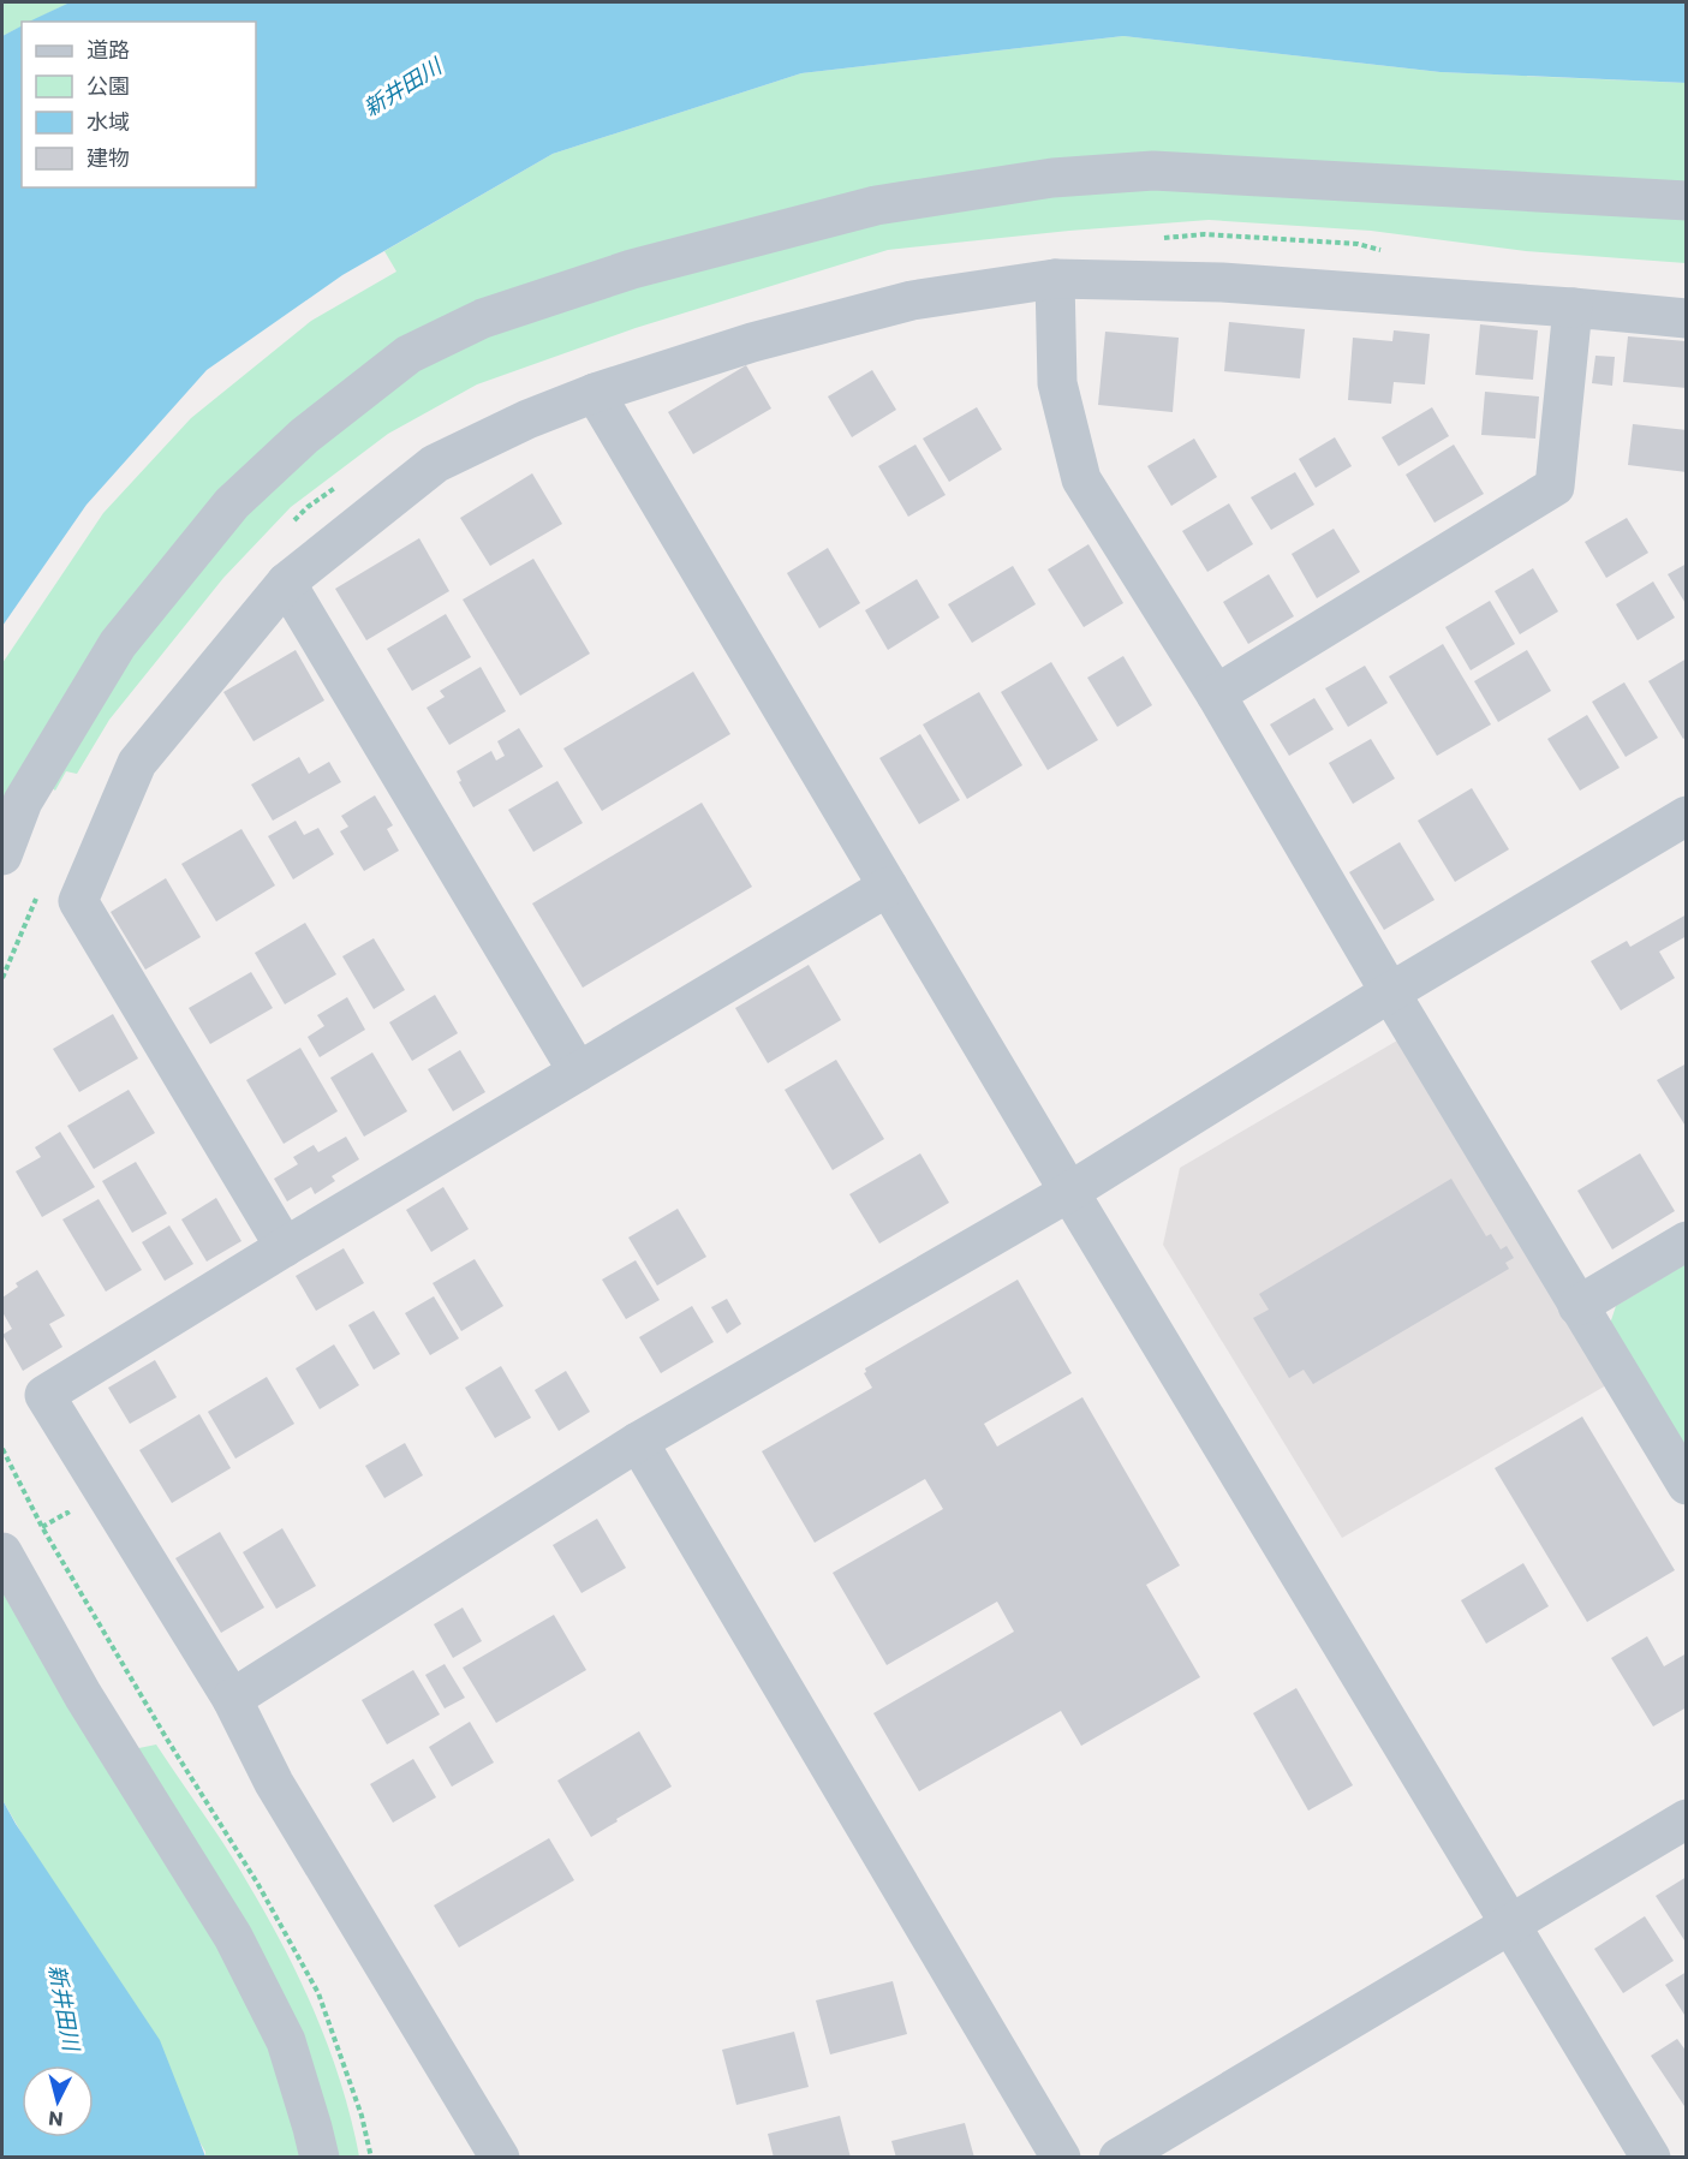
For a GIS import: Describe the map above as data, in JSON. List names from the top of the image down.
{
  "water": ["新井田川"],
  "legend": [
    "道路",
    "公園",
    "水域",
    "建物"
  ],
  "north": "bottom"
}
